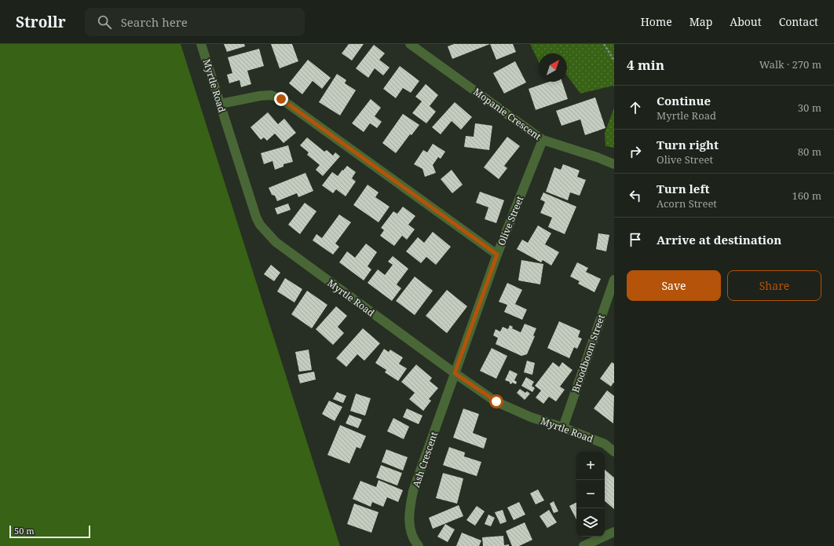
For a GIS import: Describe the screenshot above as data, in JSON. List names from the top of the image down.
{
  "streets": {
    "street": [
      "Myrtle Road",
      "Mopanie Crescent",
      "Olive Street",
      "Broodboom Street",
      "Ash Crescent"
    ]
  },
  "crossings": [
    ["Myrtle Road", "Olive Street"],
    ["Myrtle Road", "Broodboom Street"],
    ["Myrtle Road", "Ash Crescent"],
    ["Mopanie Crescent", "Olive Street"],
    ["Olive Street", "Ash Crescent"]
  ],
  "scale_bar": "50 m",
  "north": "top right",
  "page": {
    "header": "Strollr",
    "search": "Search here",
    "nav": [
      "Home",
      "Map",
      "About",
      "Contact"
    ],
    "heading": ["4 min", "Walk · 270 m"],
    "list": [
      ["Continue", "Myrtle Road", "30 m"],
      ["Turn right", "Olive Street", "80 m"],
      ["Turn left", "Acorn Street", "160 m"],
      "Arrive at destination"
    ],
    "buttons": ["Save", "Share"],
    "map_buttons": ["+", "−"],
    "scale": "50 m"
  }
}
